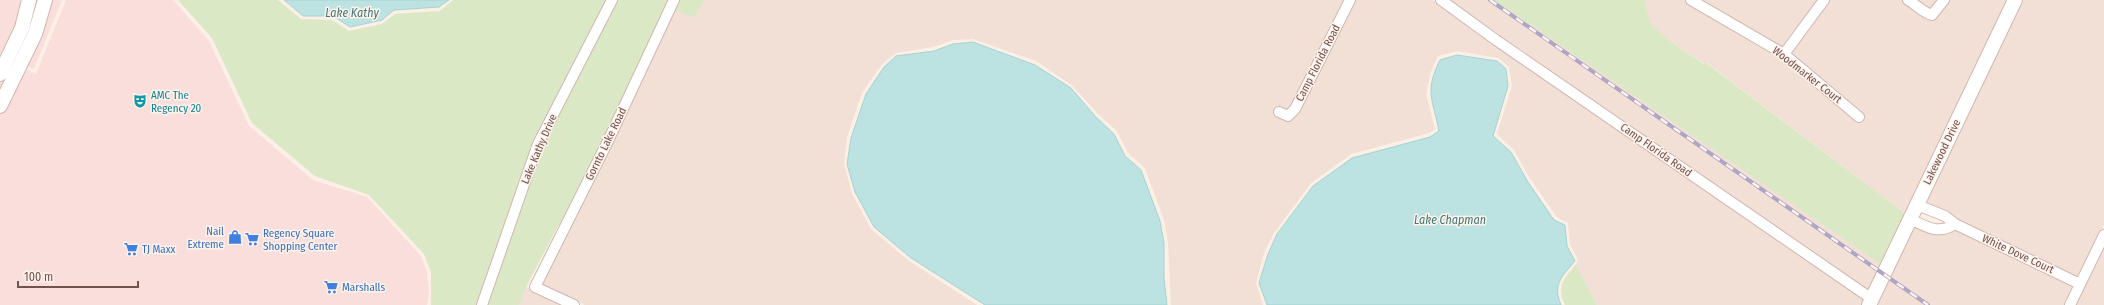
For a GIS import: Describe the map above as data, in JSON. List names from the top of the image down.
{
  "streets": {
    "street": [
      "Camp Florida Road",
      "Woodmarker Court",
      "Gornto Lake Road",
      "Lake Kathy Drive",
      "Lakewood Drive",
      "White Dove Court"
    ]
  },
  "crossings": [
    ["Camp Florida Road", "Lakewood Drive"],
    ["Lakewood Drive", "White Dove Court"]
  ],
  "water": ["Lake Kathy", "Lake Chapman"],
  "places": {
    "theatre": ["AMC The Regency 20"],
    "shop": ["Nail Extreme"],
    "supermarket": ["Regency Square Shopping Center", "TJ Maxx", "Marshalls"]
  },
  "scale_bar": "100 m"
}
